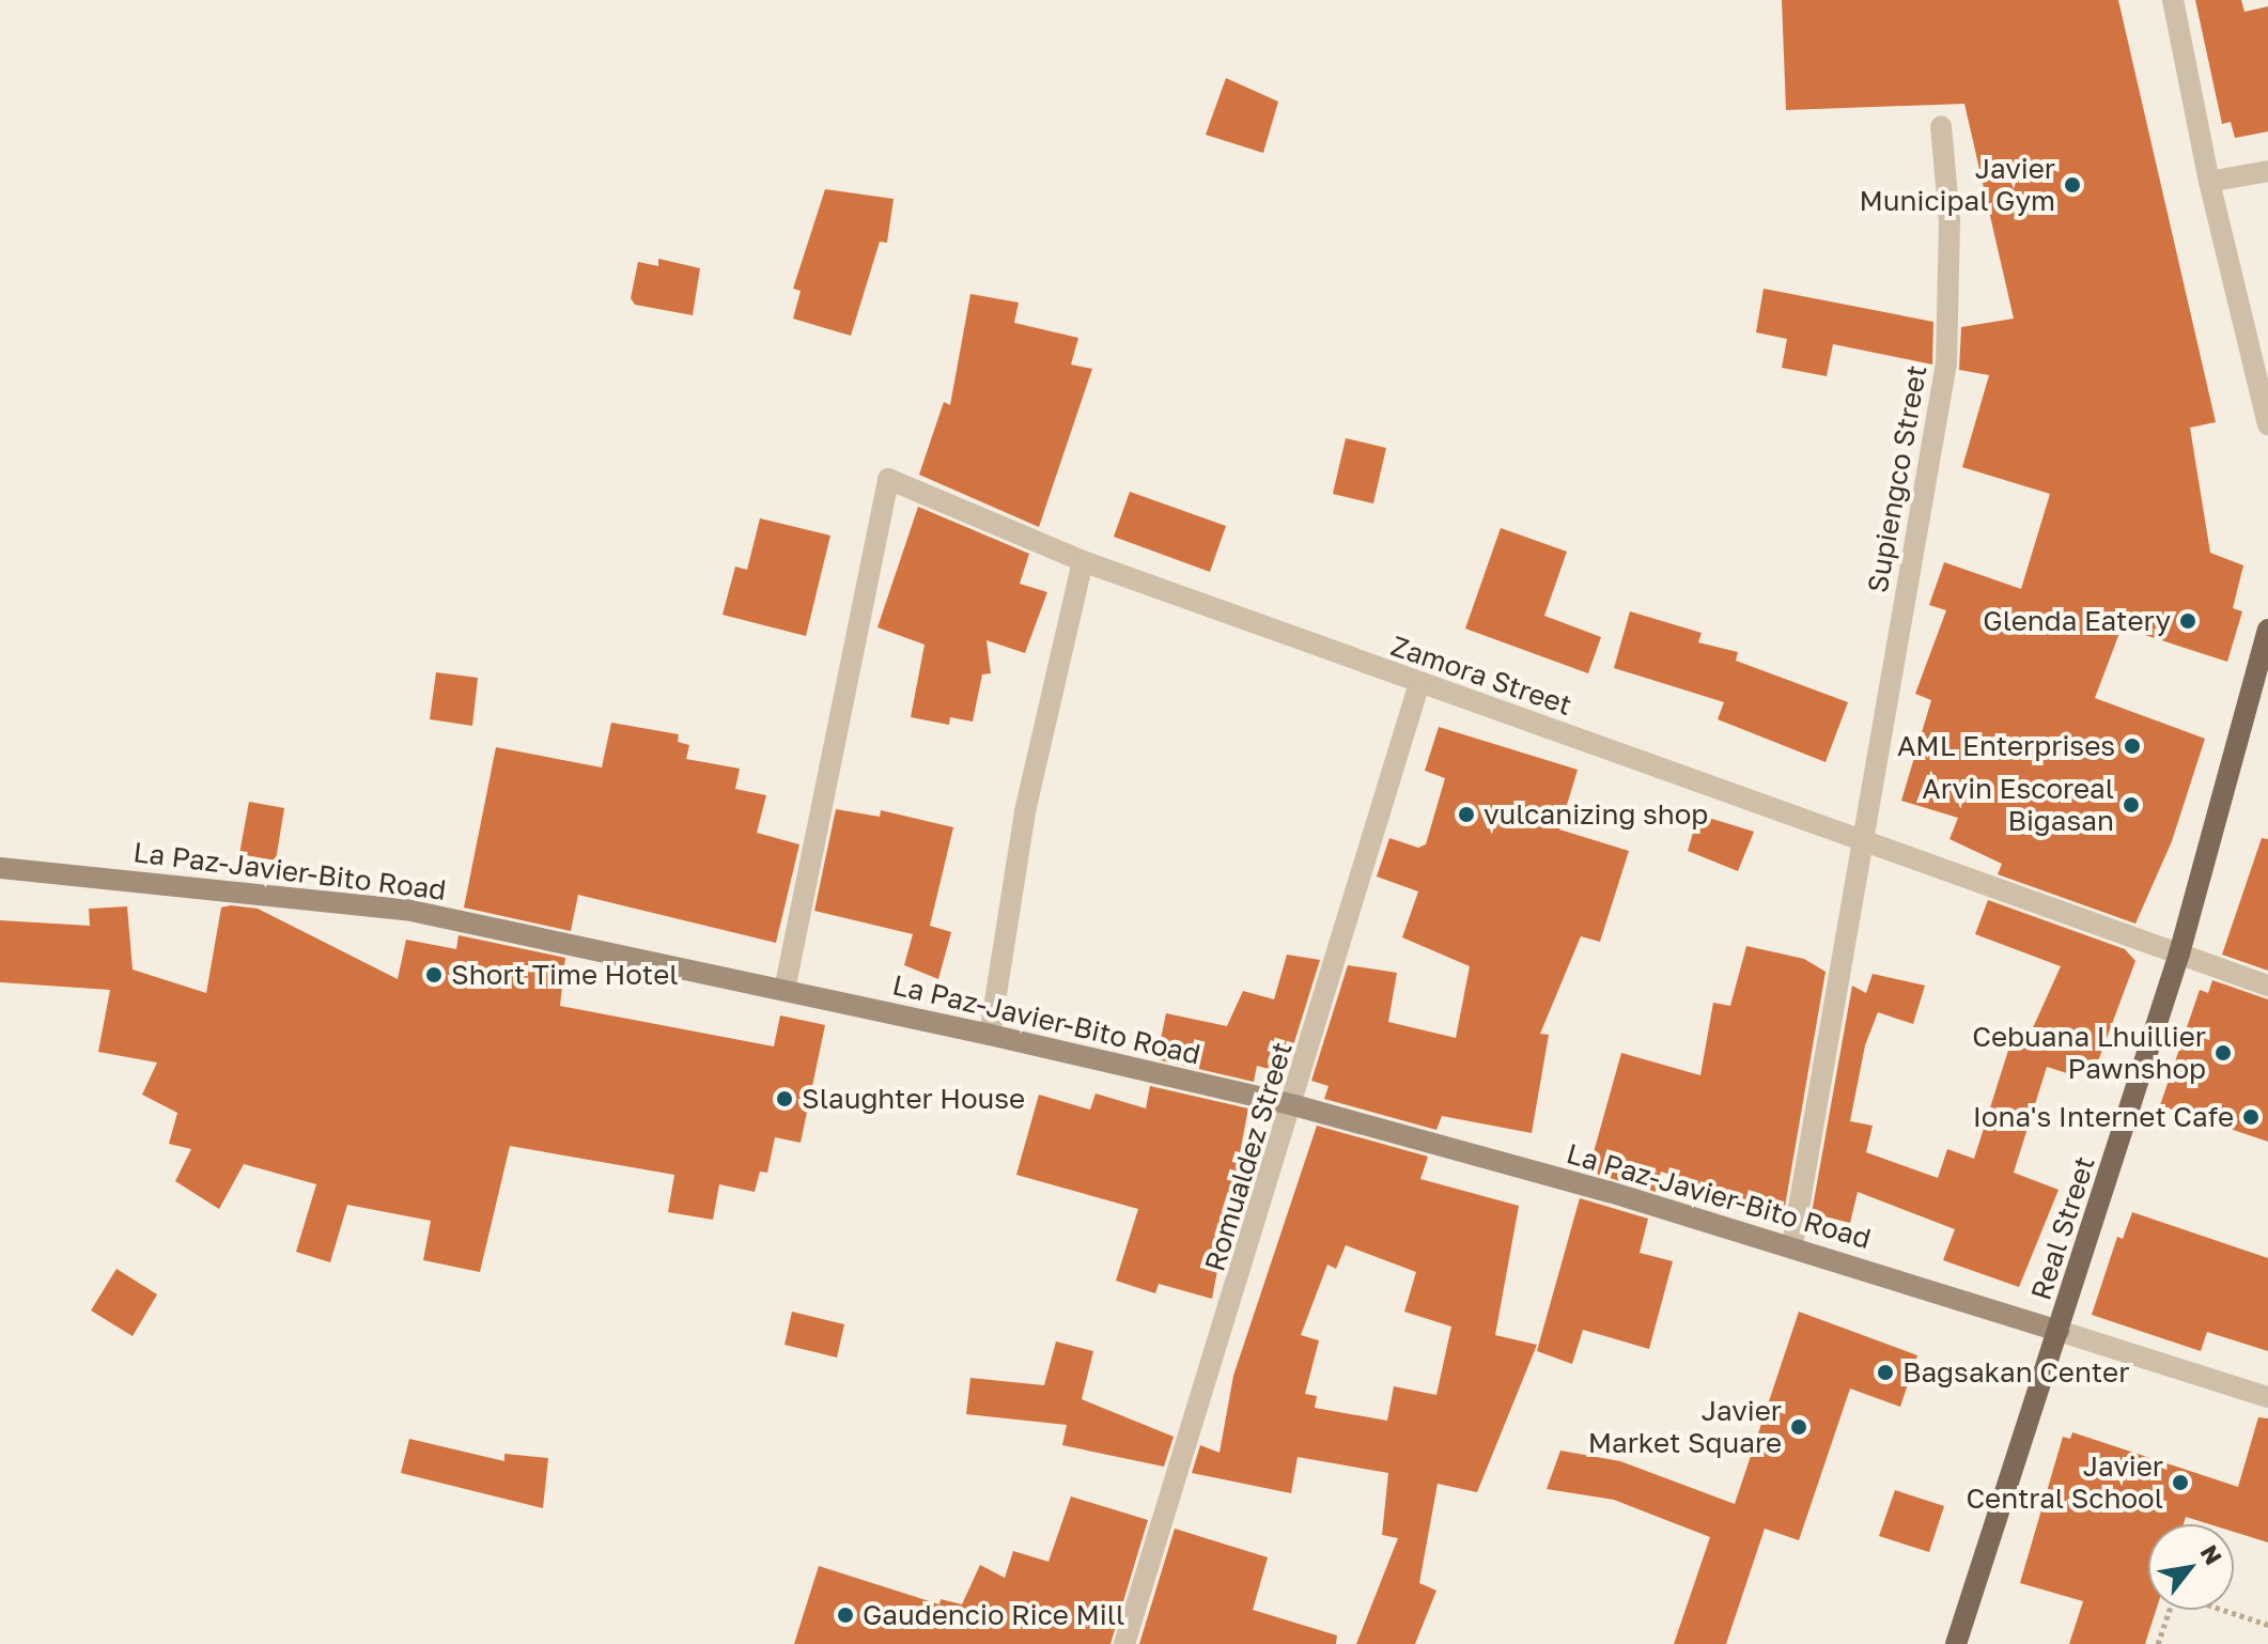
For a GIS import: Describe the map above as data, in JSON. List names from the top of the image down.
{
  "streets": {
    "main road": ["La Paz-Javier-Bito Road", "Real Street"],
    "street": ["Supiengco Street", "Zamora Street", "Romualdez Street"]
  },
  "crossings": [
    ["Supiengco Street", "Zamora Street"],
    ["Supiengco Street", "La Paz-Javier-Bito Road"],
    ["Zamora Street", "La Paz-Javier-Bito Road"],
    ["Zamora Street", "Romualdez Street"],
    ["Zamora Street", "Real Street"],
    ["La Paz-Javier-Bito Road", "Romualdez Street"],
    ["La Paz-Javier-Bito Road", "Real Street"]
  ],
  "places": [
    "Javier Municipal Gym",
    "Glenda Eatery",
    "AML Enterprises",
    "Arvin Escoreal Bigasan",
    "vulcanizing shop",
    "Short Time Hotel",
    "Cebuana Lhuillier Pawnshop",
    "Slaughter House",
    "Iona's Internet Cafe",
    "Bagsakan Center",
    "Javier Market Square",
    "Javier Central School",
    "Gaudencio Rice Mill"
  ],
  "north": "top right"
}
